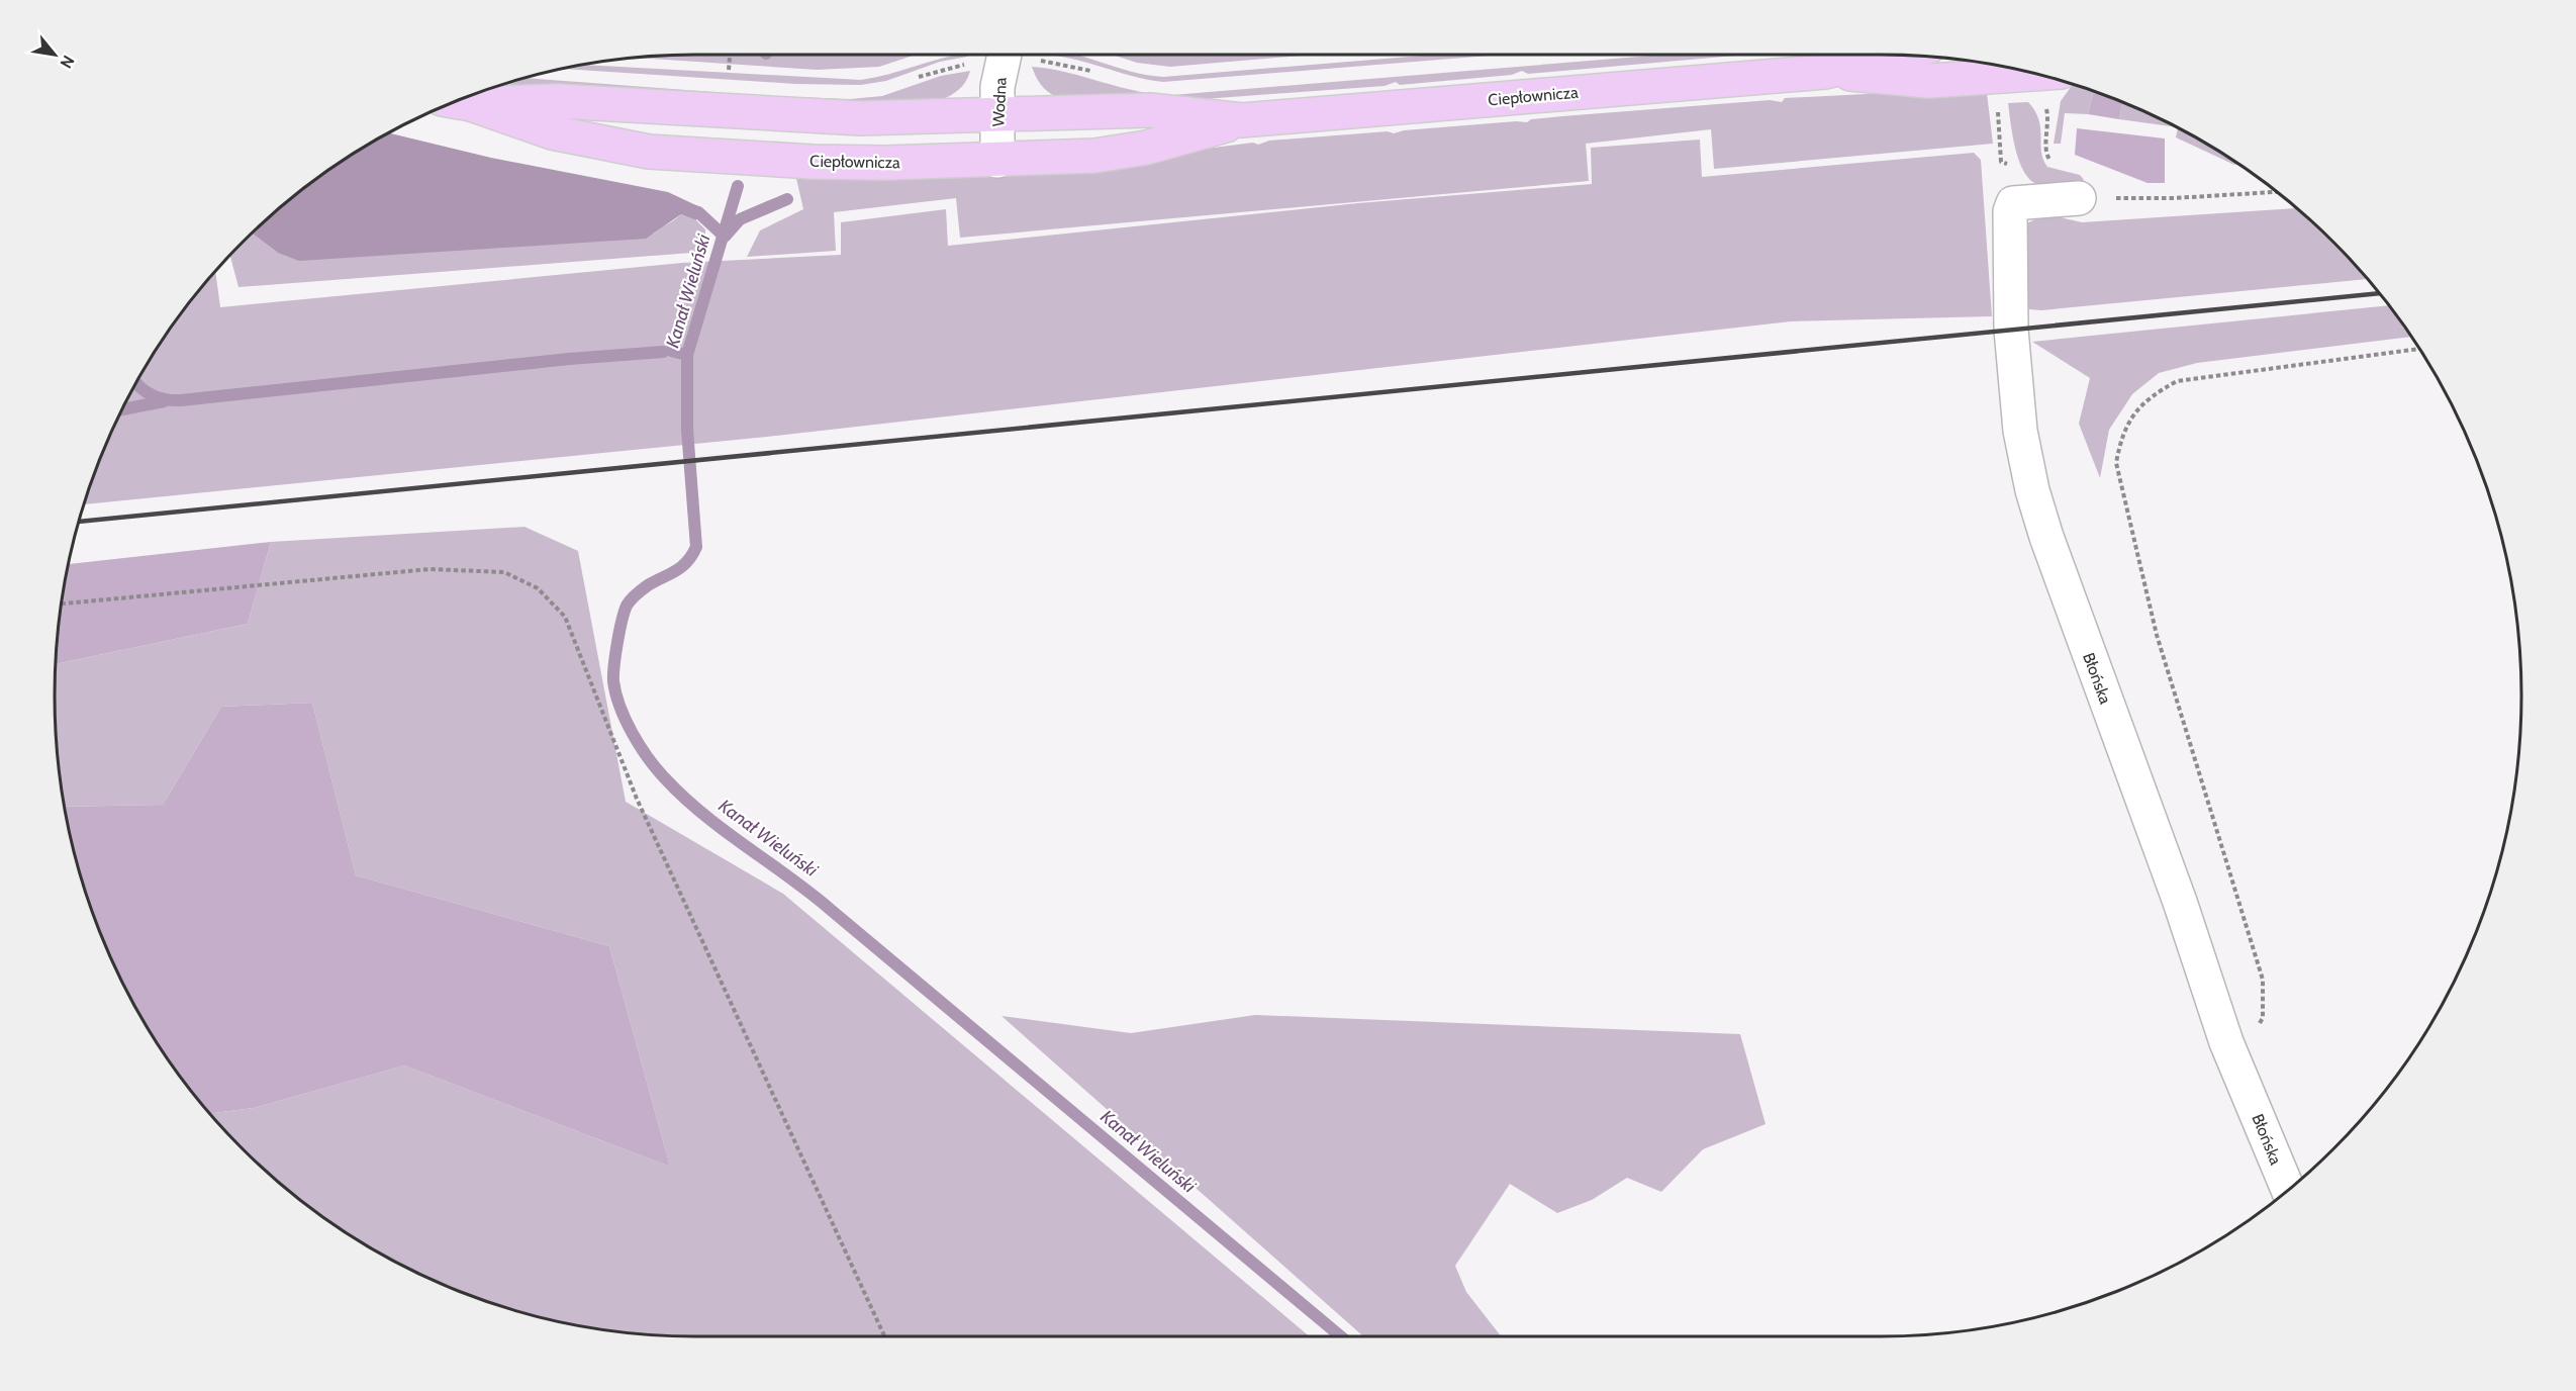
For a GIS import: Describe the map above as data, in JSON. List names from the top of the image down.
{
  "streets": {
    "main road": ["Ciepłownicza"],
    "street": ["Wodna", "Błońska"]
  },
  "crossings": [
    ["Ciepłownicza", "Wodna"]
  ],
  "water": ["Kanał Wieluński"],
  "north": "bottom right"
}
